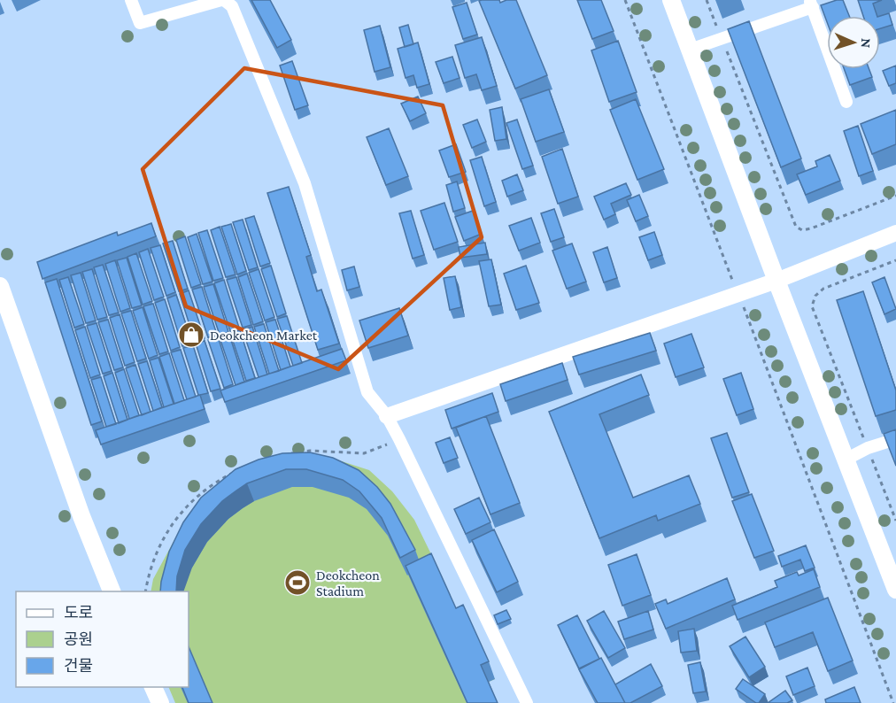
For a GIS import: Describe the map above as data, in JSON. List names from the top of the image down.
{
  "places": {
    "shop": ["Deokcheon Market"],
    "sports": ["Deokcheon Stadium"]
  },
  "legend": ["도로", "공원", "건물"],
  "north": "right"
}
